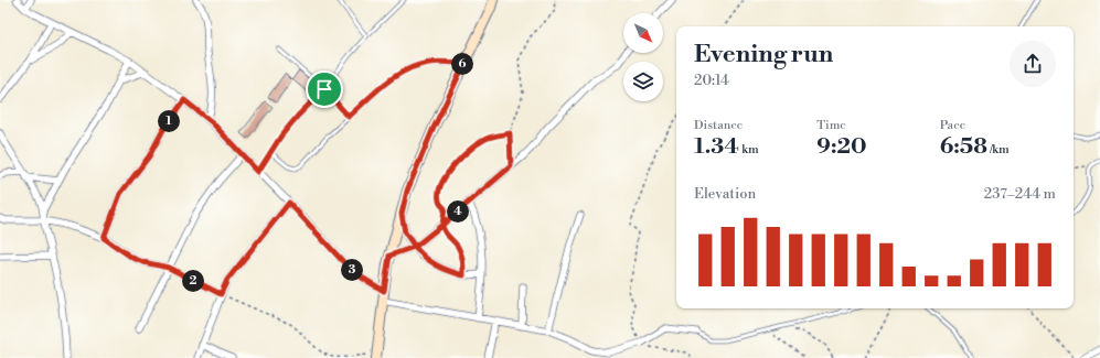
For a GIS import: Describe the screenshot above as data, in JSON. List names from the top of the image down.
{
  "north": "bottom right",
  "page": {
    "heading": ["Evening run", "20:14"],
    "pins": [
      "6",
      "1",
      "4",
      "3",
      "2"
    ],
    "stats": [
      ["Distance", "1.34 km"],
      ["Time", "9:20"],
      ["Pace", "6:58 /km"]
    ],
    "chart": ["Elevation", "237–244 m"]
  }
}
